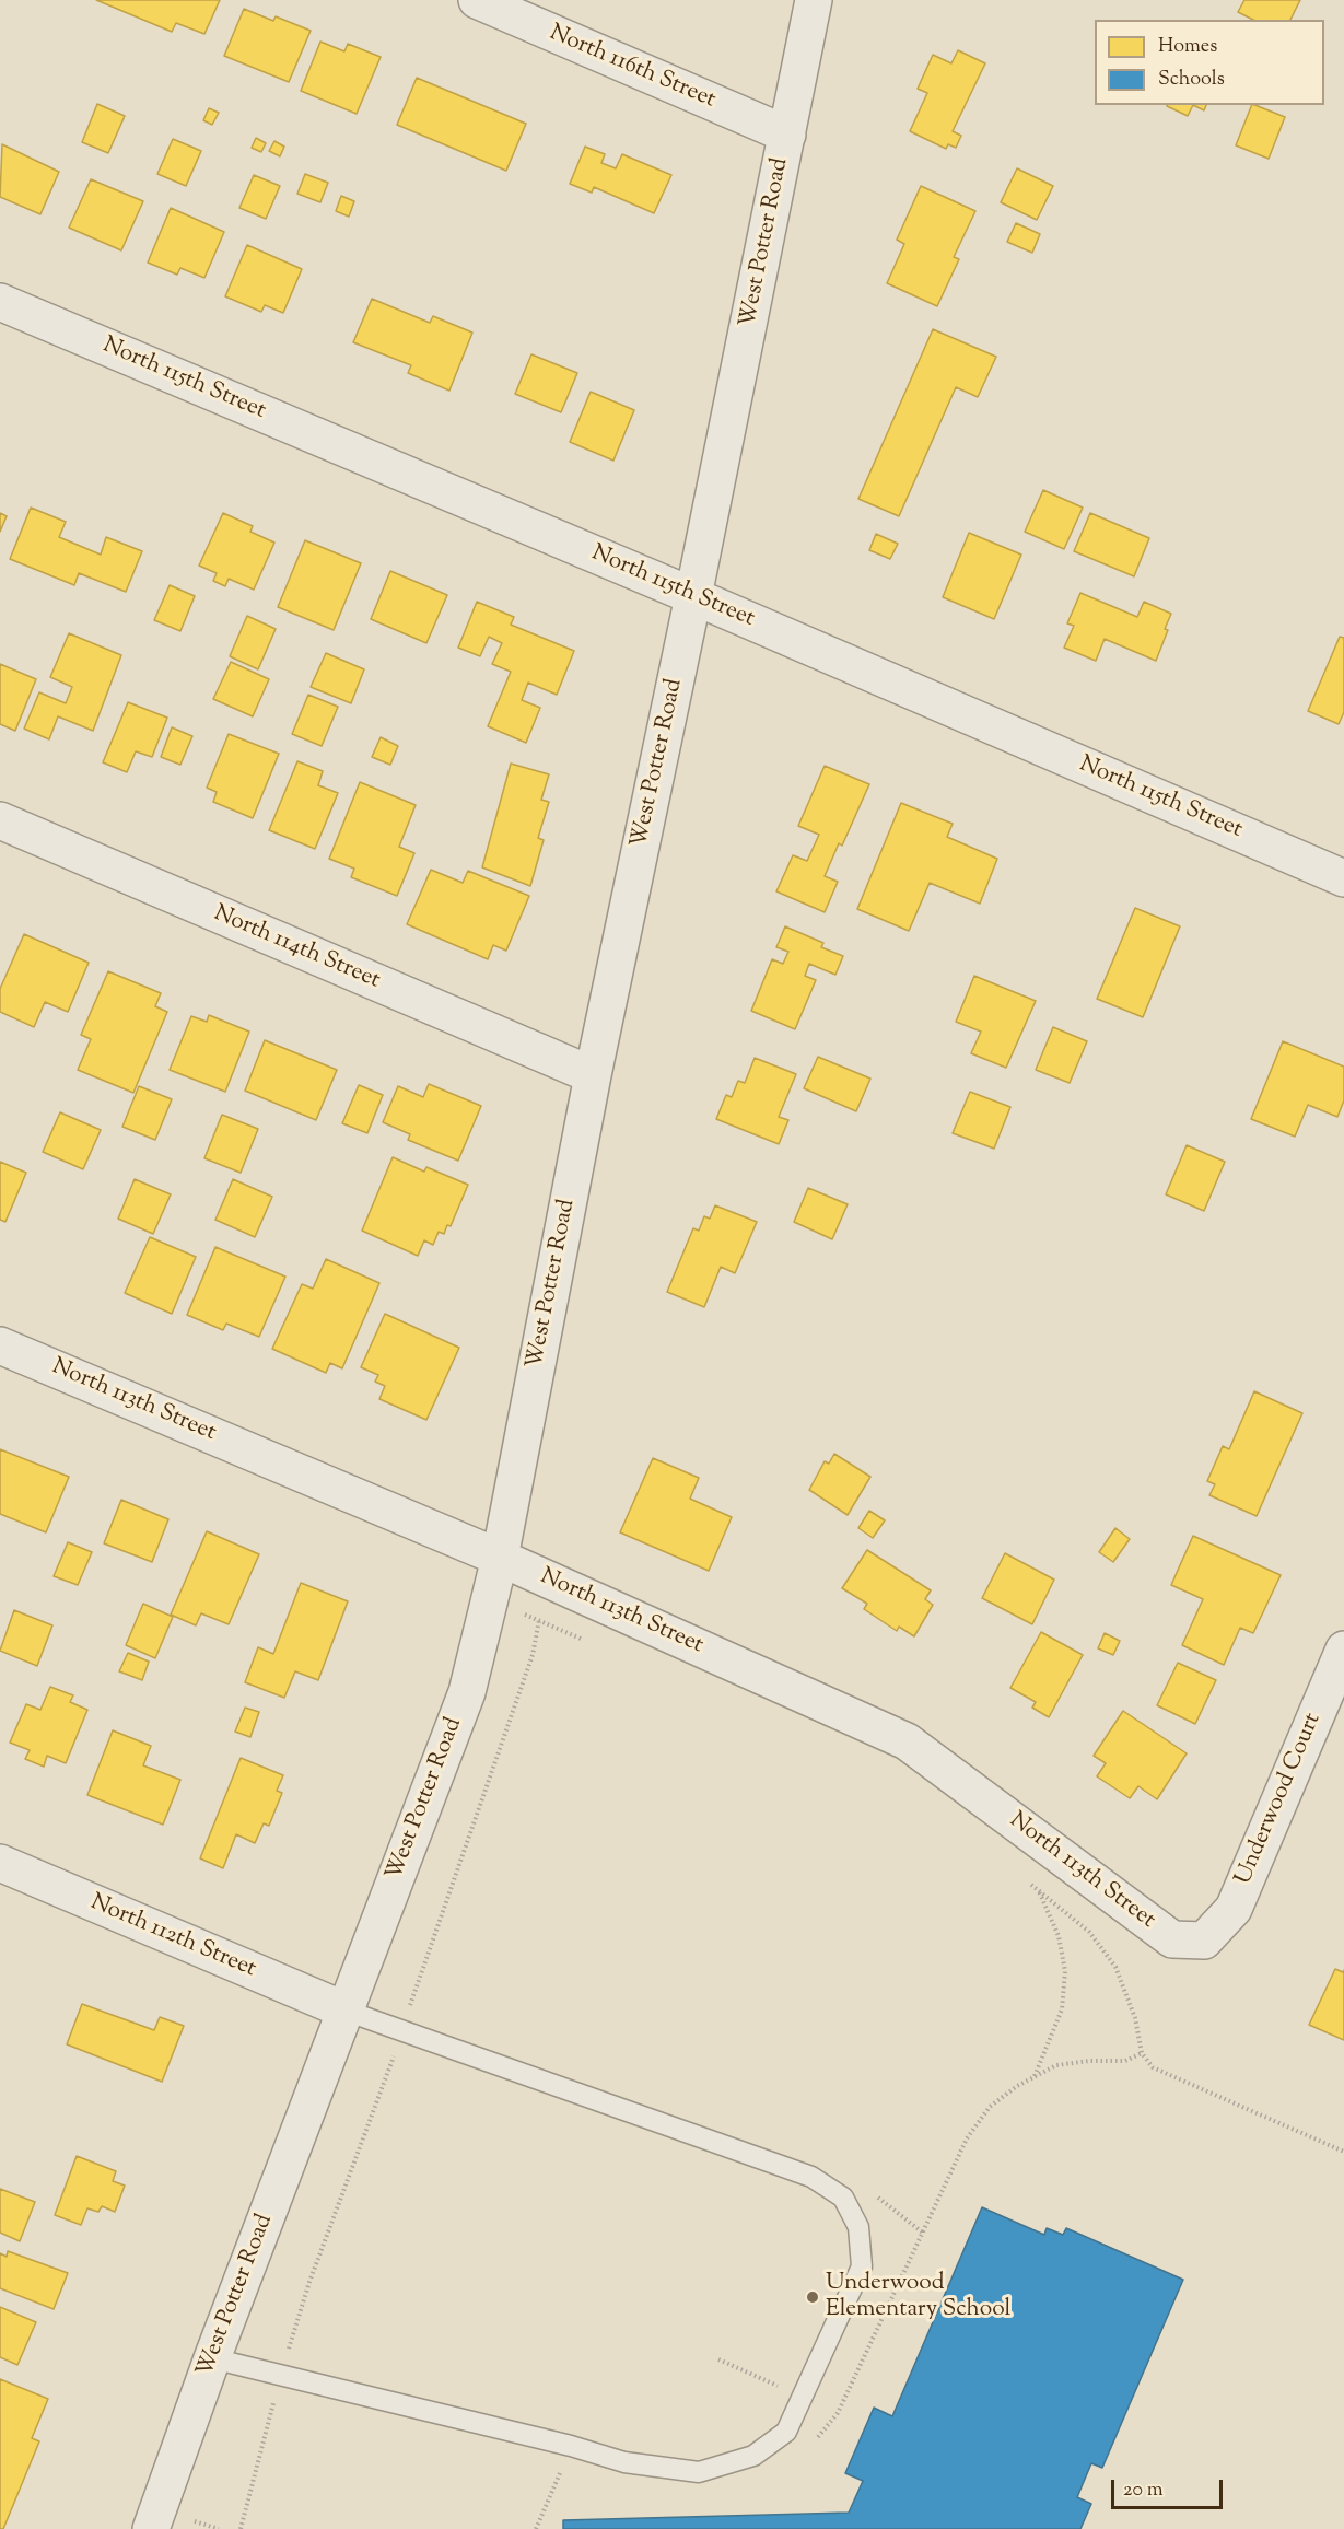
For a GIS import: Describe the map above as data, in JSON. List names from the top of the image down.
{
  "streets": {
    "street": [
      "North 116th Street",
      "West Potter Road",
      "North 115th Street",
      "North 114th Street",
      "North 113th Street",
      "Underwood Court",
      "North 112th Street"
    ]
  },
  "crossings": [
    ["North 116th Street", "West Potter Road"],
    ["West Potter Road", "North 115th Street"],
    ["West Potter Road", "North 114th Street"],
    ["West Potter Road", "North 113th Street"],
    ["West Potter Road", "North 112th Street"],
    ["North 113th Street", "Underwood Court"]
  ],
  "places": ["Underwood Elementary School"],
  "legend": ["Homes", "Schools"],
  "scale_bar": "20 m"
}
